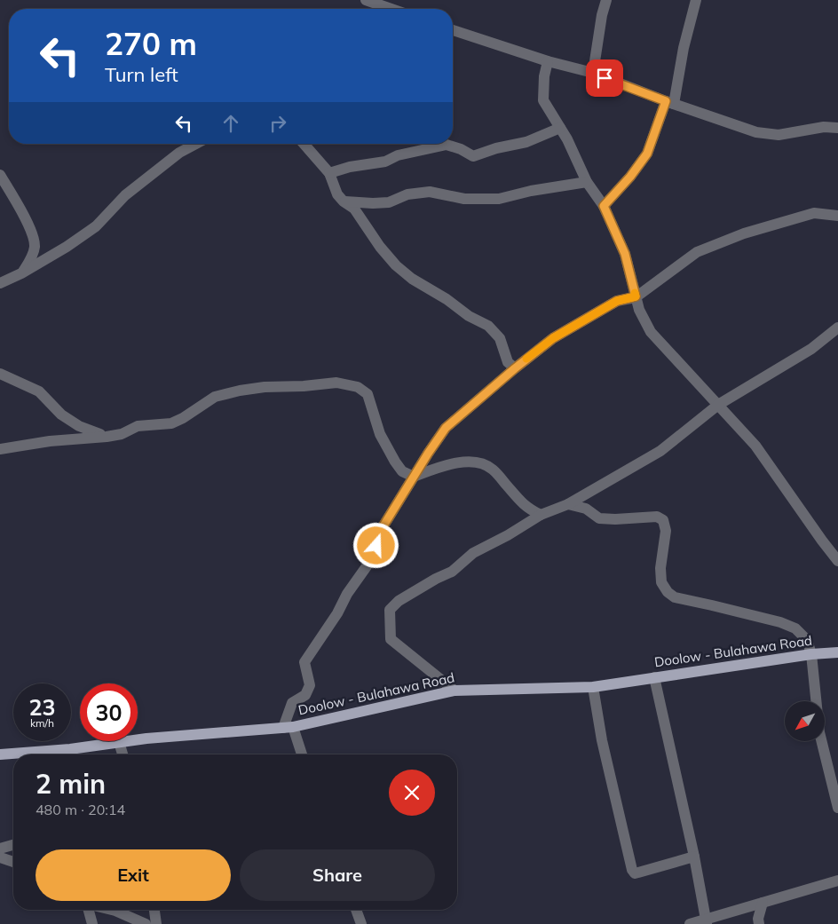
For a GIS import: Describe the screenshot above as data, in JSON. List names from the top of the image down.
{
  "streets": {
    "main road": ["Doolow - Bulahawa Road"]
  },
  "north": "bottom left",
  "page": {
    "turn": ["270 m", "Turn left"],
    "speed": "23 km/h",
    "limit": "30",
    "heading": ["2 min", "480 m · 20:14"],
    "buttons": ["Exit", "Share"]
  }
}
